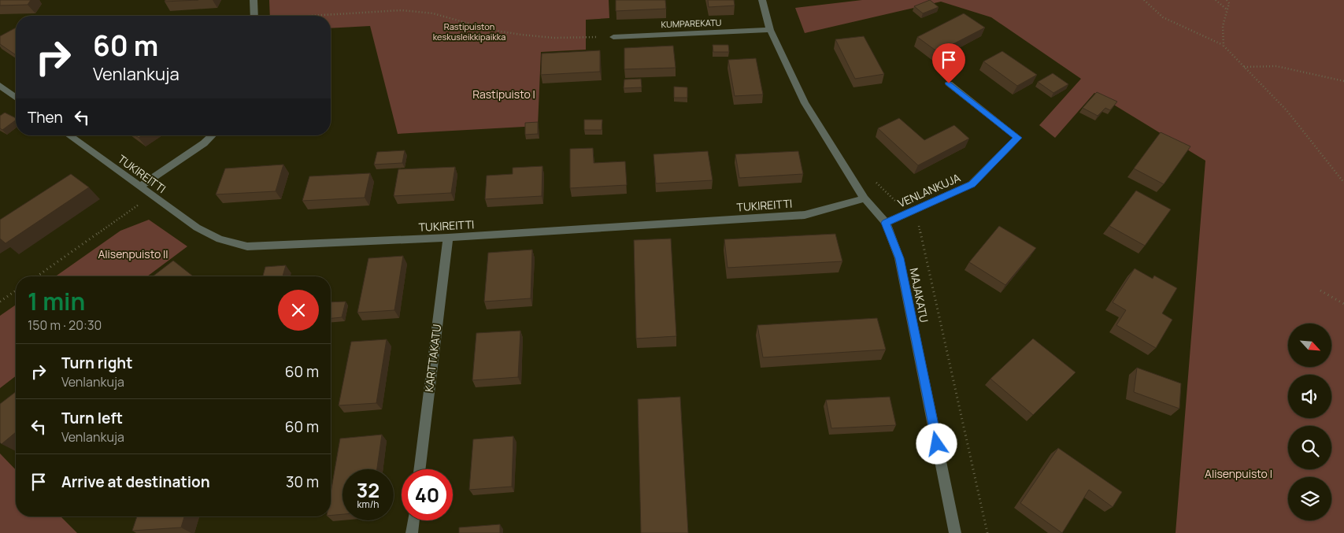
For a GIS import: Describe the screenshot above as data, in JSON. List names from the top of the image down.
{
  "streets": {
    "street": [
      "KUMPAREKATU",
      "TUKIREITTI",
      "VENLANKUJA",
      "MAJAKATU",
      "KARTTAKATU"
    ]
  },
  "crossings": [
    ["KUMPAREKATU", "MAJAKATU"],
    ["TUKIREITTI", "MAJAKATU"],
    ["TUKIREITTI", "KARTTAKATU"],
    ["VENLANKUJA", "MAJAKATU"]
  ],
  "parks": [
    "Rastipuiston keskusleikkipaikka",
    "Rastipuisto I",
    "Alisenpuisto II",
    "Alisenpuisto I"
  ],
  "north": "bottom right",
  "page": {
    "turn": ["60 m", "Venlankuja"],
    "then": "Then",
    "heading": ["1 min", "150 m · 20:30"],
    "list": [
      {
        "name": "Turn right",
        "note": "Venlankuja",
        "value": "60 m"
      },
      {
        "name": "Turn left",
        "note": "Venlankuja",
        "value": "60 m"
      },
      {
        "name": "Arrive at destination",
        "value": "30 m"
      }
    ],
    "speed": "32 km/h",
    "limit": "40"
  }
}
